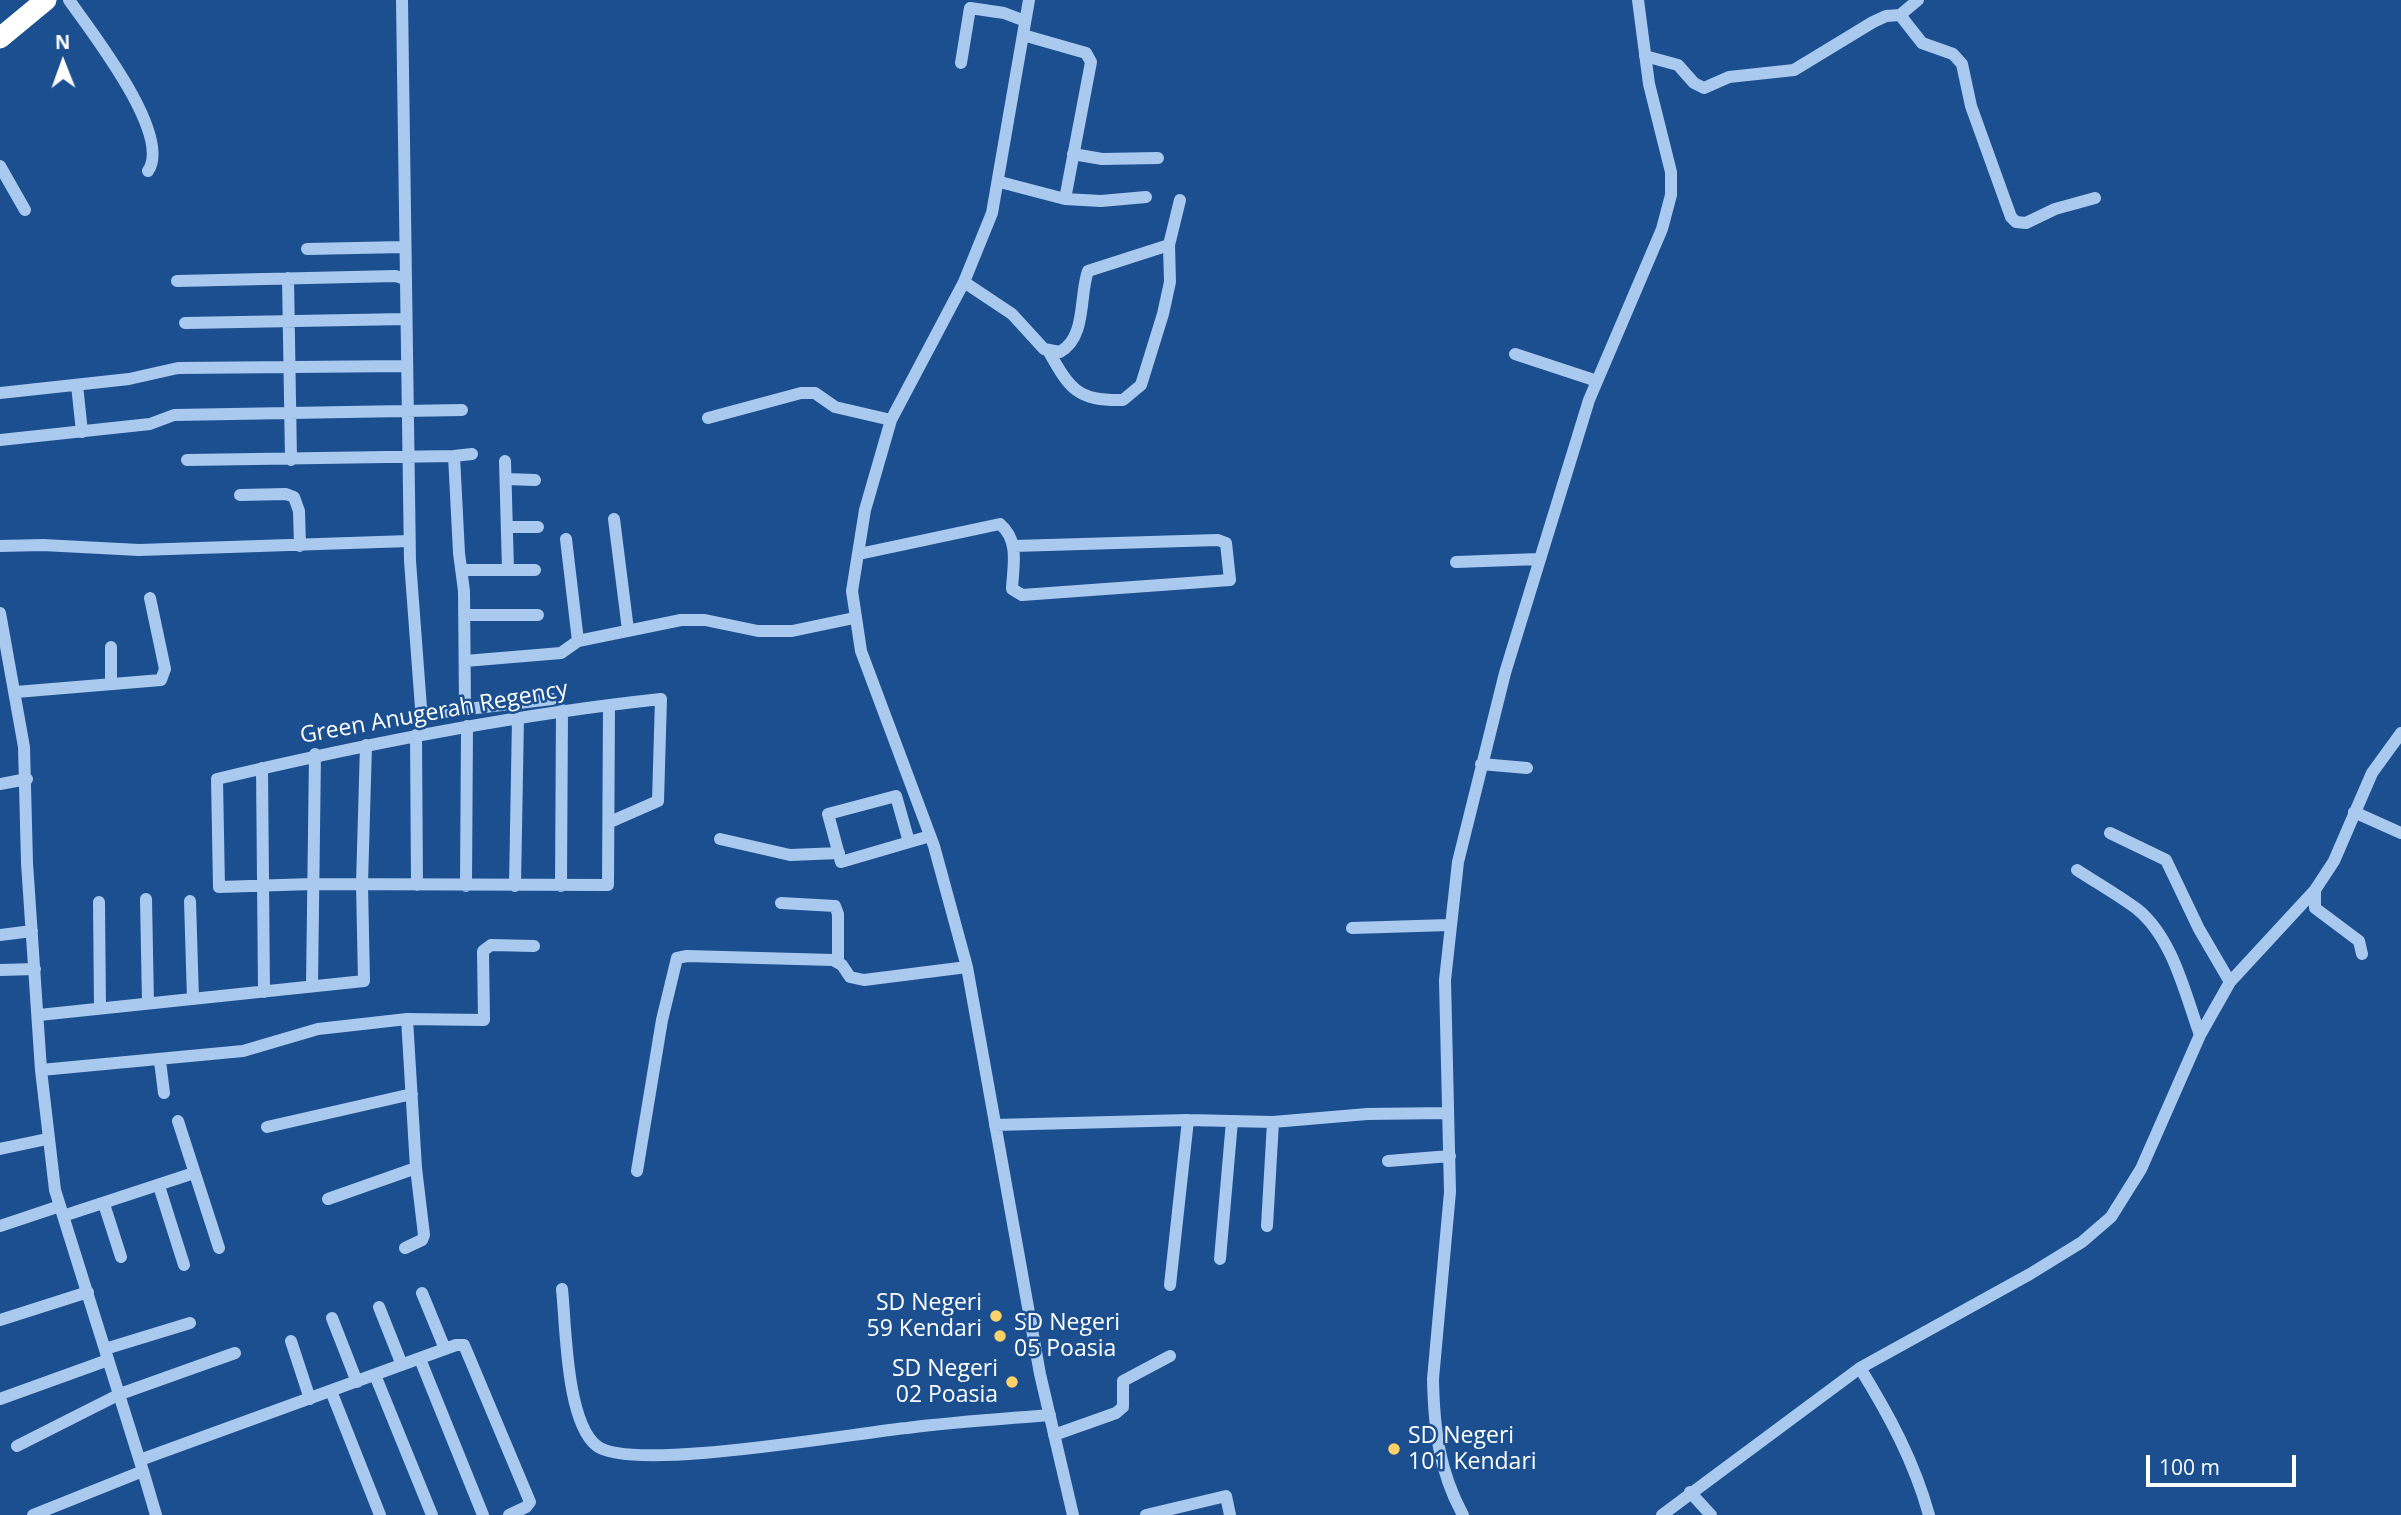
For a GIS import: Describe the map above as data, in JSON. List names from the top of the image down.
{
  "streets": {
    "street": ["Green Anugerah Regency"]
  },
  "places": [
    "SD Negeri 59 Kendari",
    "SD Negeri 05 Poasia",
    "SD Negeri 02 Poasia",
    "SD Negeri 101 Kendari"
  ],
  "scale_bar": "100 m",
  "north": "top"
}
